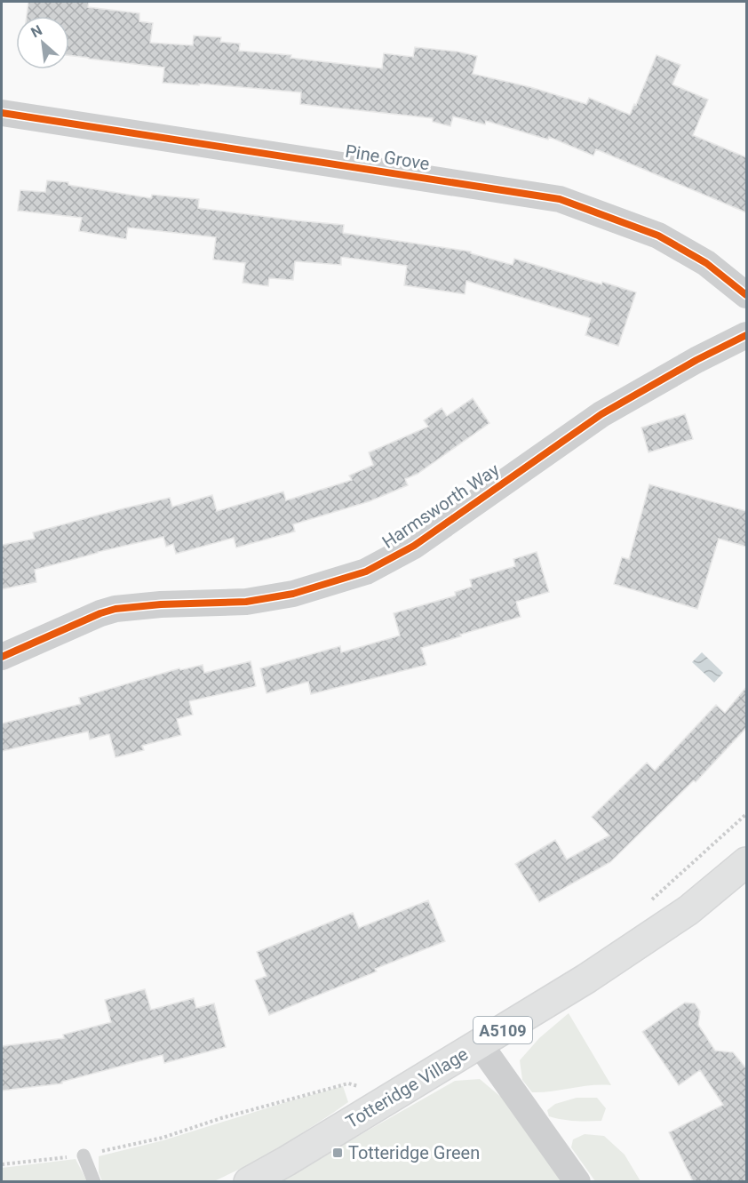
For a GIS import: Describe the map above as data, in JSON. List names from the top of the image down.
{
  "streets": {
    "main road": ["A5109", "Totteridge Village"],
    "street": ["Pine Grove", "Harmsworth Way"]
  },
  "places": {
    "transit": ["Totteridge Green"]
  },
  "north": "top left"
}
